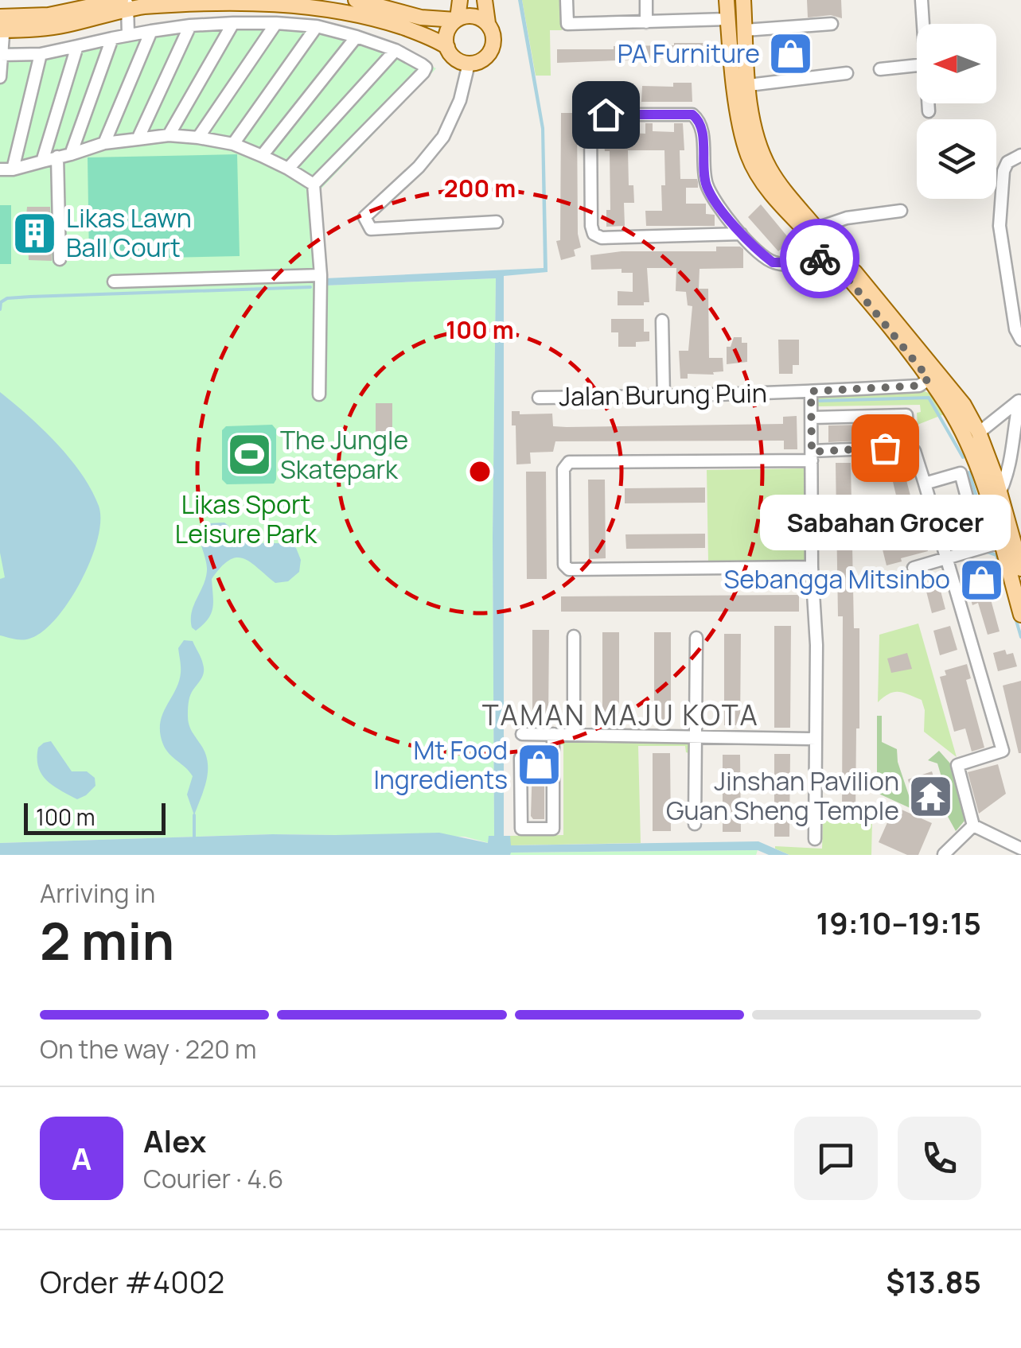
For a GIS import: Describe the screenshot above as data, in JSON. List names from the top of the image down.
{
  "streets": {
    "street": ["Jalan Burung Puin"]
  },
  "districts": ["TAMAN MAJU KOTA"],
  "parks": ["Likas Sport Leisure Park"],
  "places": {
    "shop": ["PA Furniture", "Sebangga Mitsinbo", "Mt Food Ingredients"],
    "building": ["Likas Lawn Ball Court"],
    "other": ["Sabahan Grocer"],
    "sports": ["The Jungle Skatepark"],
    "temple": ["Jinshan Pavilion Guan Sheng Temple"]
  },
  "scale_bar": "100 m",
  "north": "left",
  "page": {
    "bubble": "Sabahan Grocer",
    "scale": "100 m",
    "heading": ["2 min", "Arriving in", "19:10–19:15"],
    "panel": [
      "Alex",
      "Courier · 4.6",
      "Order #4002",
      "$13.85"
    ],
    "bar": "On the way · 220 m",
    "round": "A"
  },
  "rings": ["200 m", "100 m"]
}
